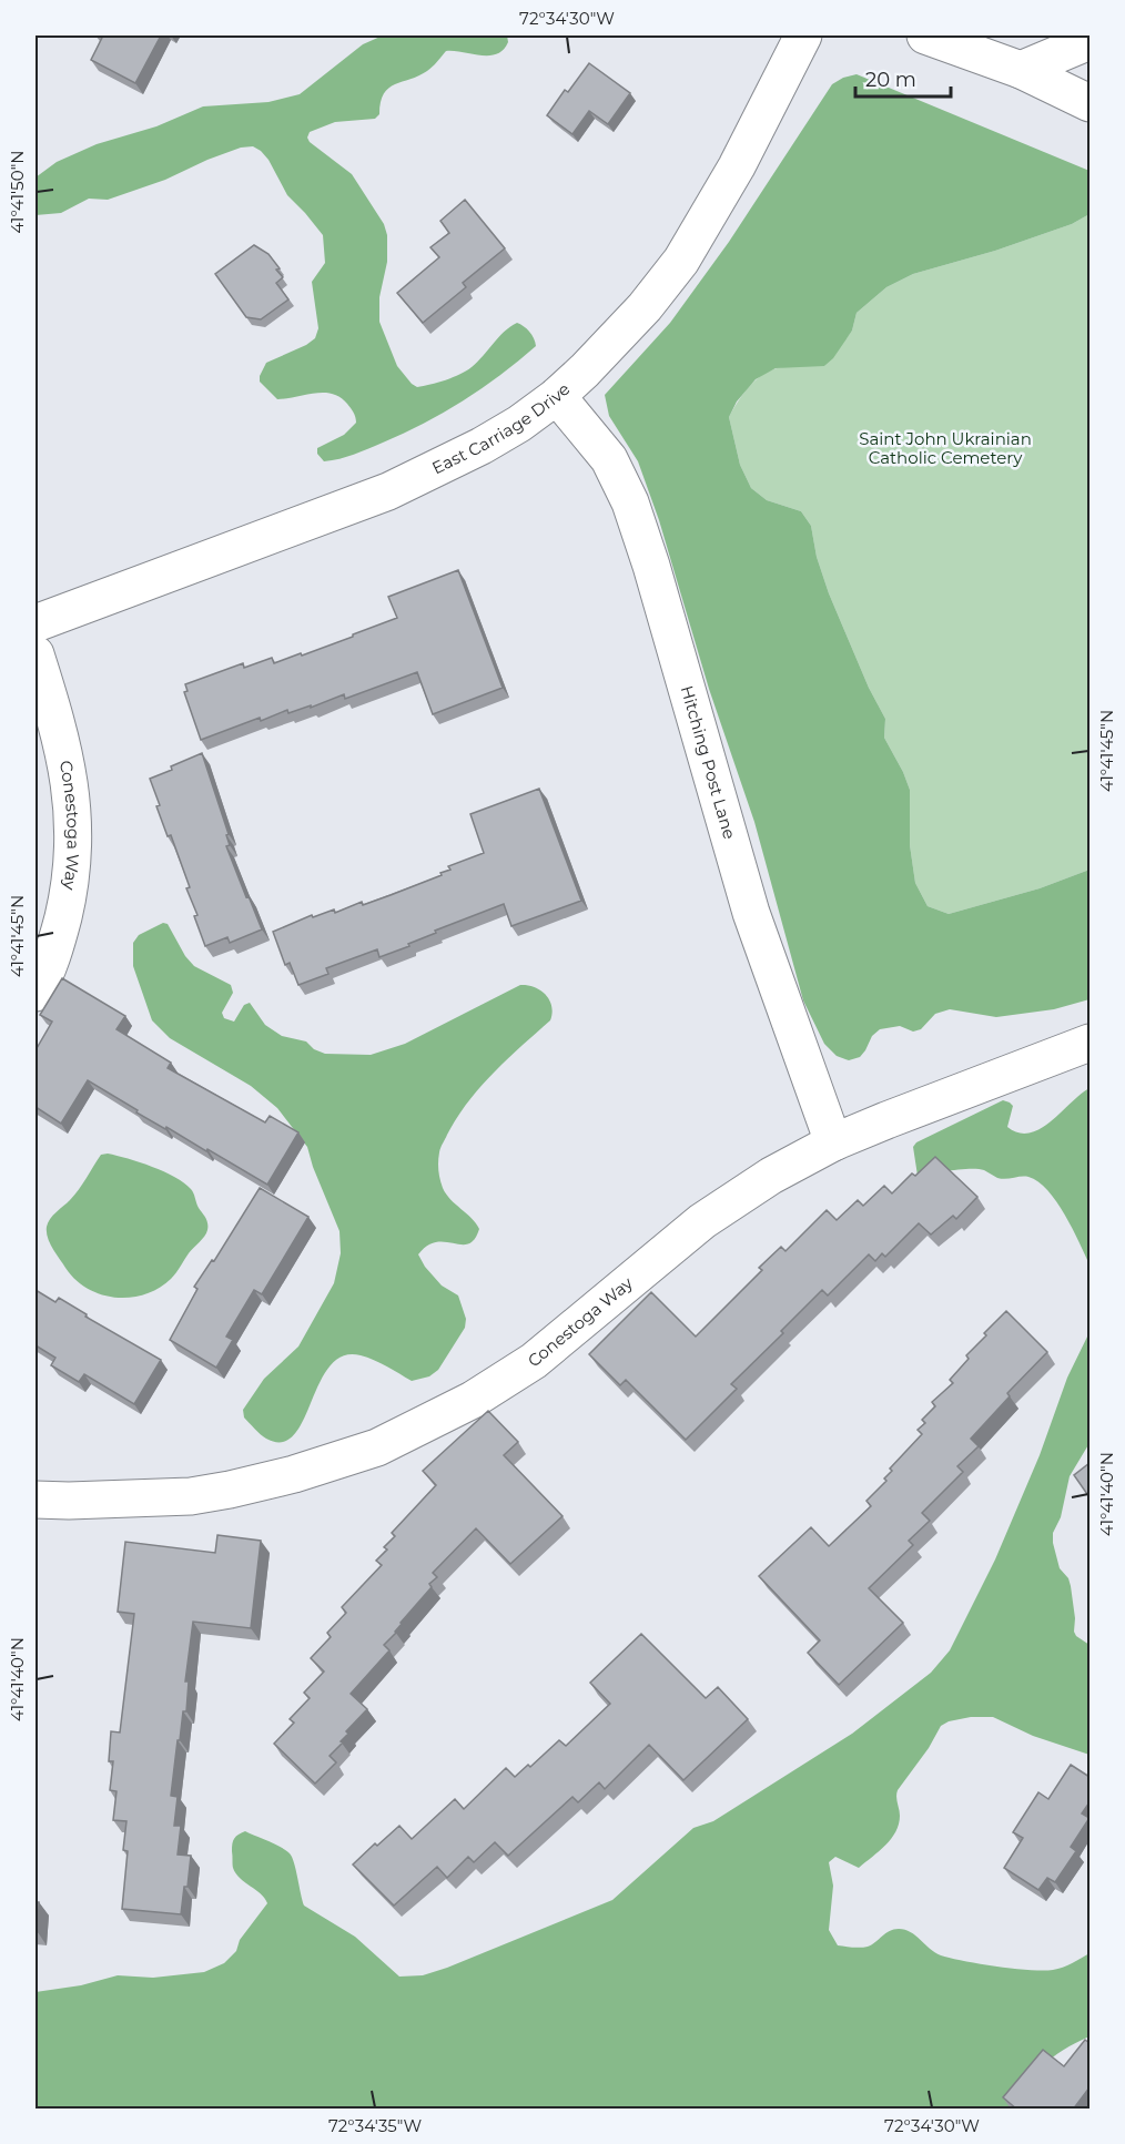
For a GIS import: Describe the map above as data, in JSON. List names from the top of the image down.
{
  "streets": {
    "street": ["East Carriage Drive", "Hitching Post Lane", "Conestoga Way"]
  },
  "crossings": [
    ["East Carriage Drive", "Hitching Post Lane"],
    ["Hitching Post Lane", "Conestoga Way"]
  ],
  "parks": ["Saint John Ukrainian Catholic Cemetery"],
  "scale_bar": "20 m",
  "coordinates": [
    "72°34'30\"W",
    "41°41'50\"N",
    "41°41'45\"N",
    "41°41'40\"N",
    "72°34'35\"W"
  ]
}
